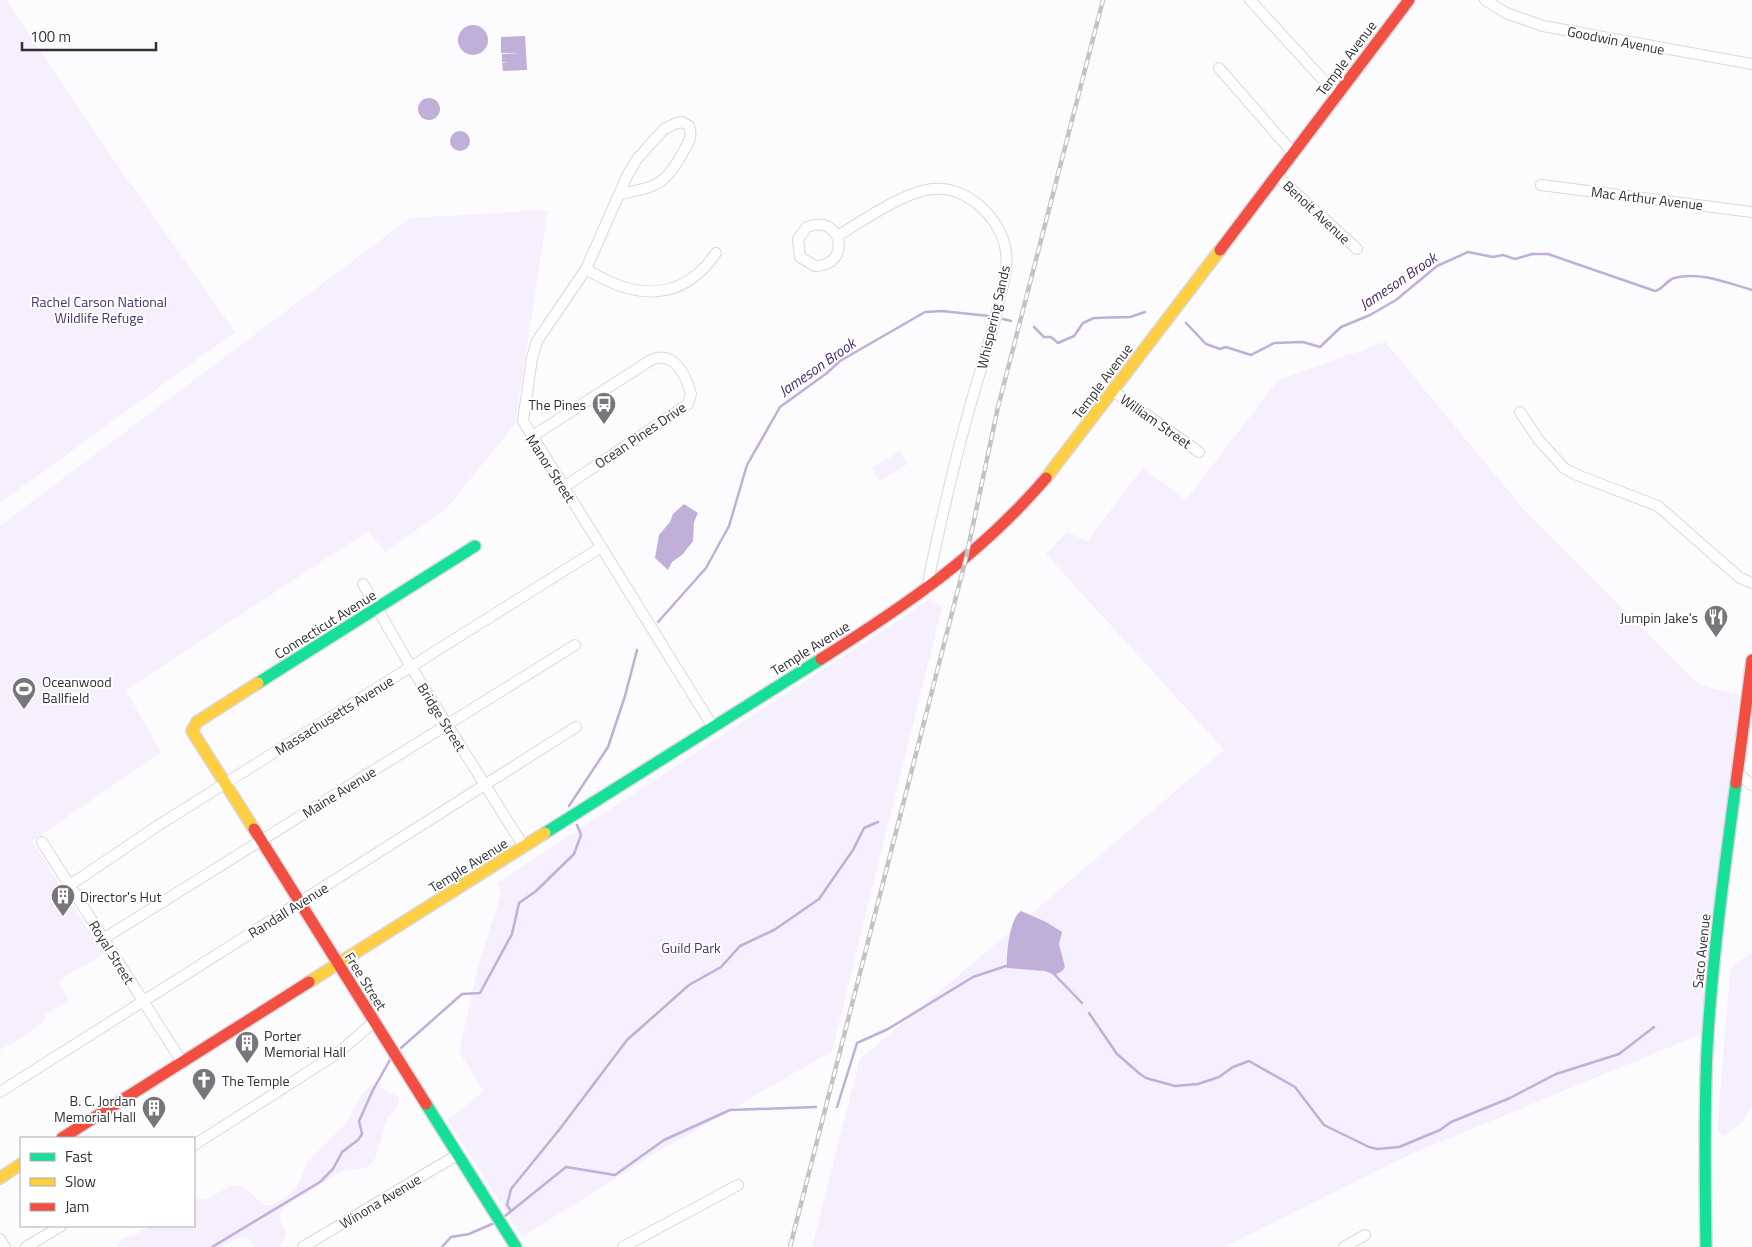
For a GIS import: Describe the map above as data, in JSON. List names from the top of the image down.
{
  "streets": {
    "street": [
      "Goodwin Avenue",
      "Temple Avenue",
      "Mac Arthur Avenue",
      "Benoit Avenue",
      "Whispering Sands",
      "William Street",
      "Ocean Pines Drive",
      "Manor Street",
      "Connecticut Avenue",
      "Massachusetts Avenue",
      "Bridge Street",
      "Maine Avenue",
      "Randall Avenue",
      "Saco Avenue",
      "Royal Street",
      "Free Street",
      "Winona Avenue"
    ]
  },
  "crossings": [
    ["Temple Avenue", "Benoit Avenue"],
    ["Temple Avenue", "Whispering Sands"],
    ["Temple Avenue", "William Street"],
    ["Temple Avenue", "Manor Street"],
    ["Temple Avenue", "Bridge Street"],
    ["Temple Avenue", "Royal Street"],
    ["Temple Avenue", "Free Street"],
    ["Ocean Pines Drive", "Manor Street"],
    ["Manor Street", "Massachusetts Avenue"],
    ["Connecticut Avenue", "Bridge Street"],
    ["Connecticut Avenue", "Free Street"],
    ["Massachusetts Avenue", "Bridge Street"],
    ["Massachusetts Avenue", "Royal Street"],
    ["Massachusetts Avenue", "Free Street"],
    ["Bridge Street", "Maine Avenue"],
    ["Bridge Street", "Randall Avenue"],
    ["Maine Avenue", "Royal Street"],
    ["Maine Avenue", "Free Street"],
    ["Randall Avenue", "Royal Street"],
    ["Randall Avenue", "Free Street"],
    ["Free Street", "Winona Avenue"]
  ],
  "water": ["Jameson Brook"],
  "parks": ["Rachel Carson National Wildlife Refuge", "Guild Park"],
  "places": {
    "bus stop": ["The Pines"],
    "restaurant": ["Jumpin Jake's"],
    "sports": ["Oceanwood Ballfield"],
    "building": ["Director's Hut", "Porter Memorial Hall", "B. C. Jordan Memorial Hall"],
    "church": ["The Temple"]
  },
  "legend": ["Fast", "Slow", "Jam"],
  "scale_bar": "100 m"
}
